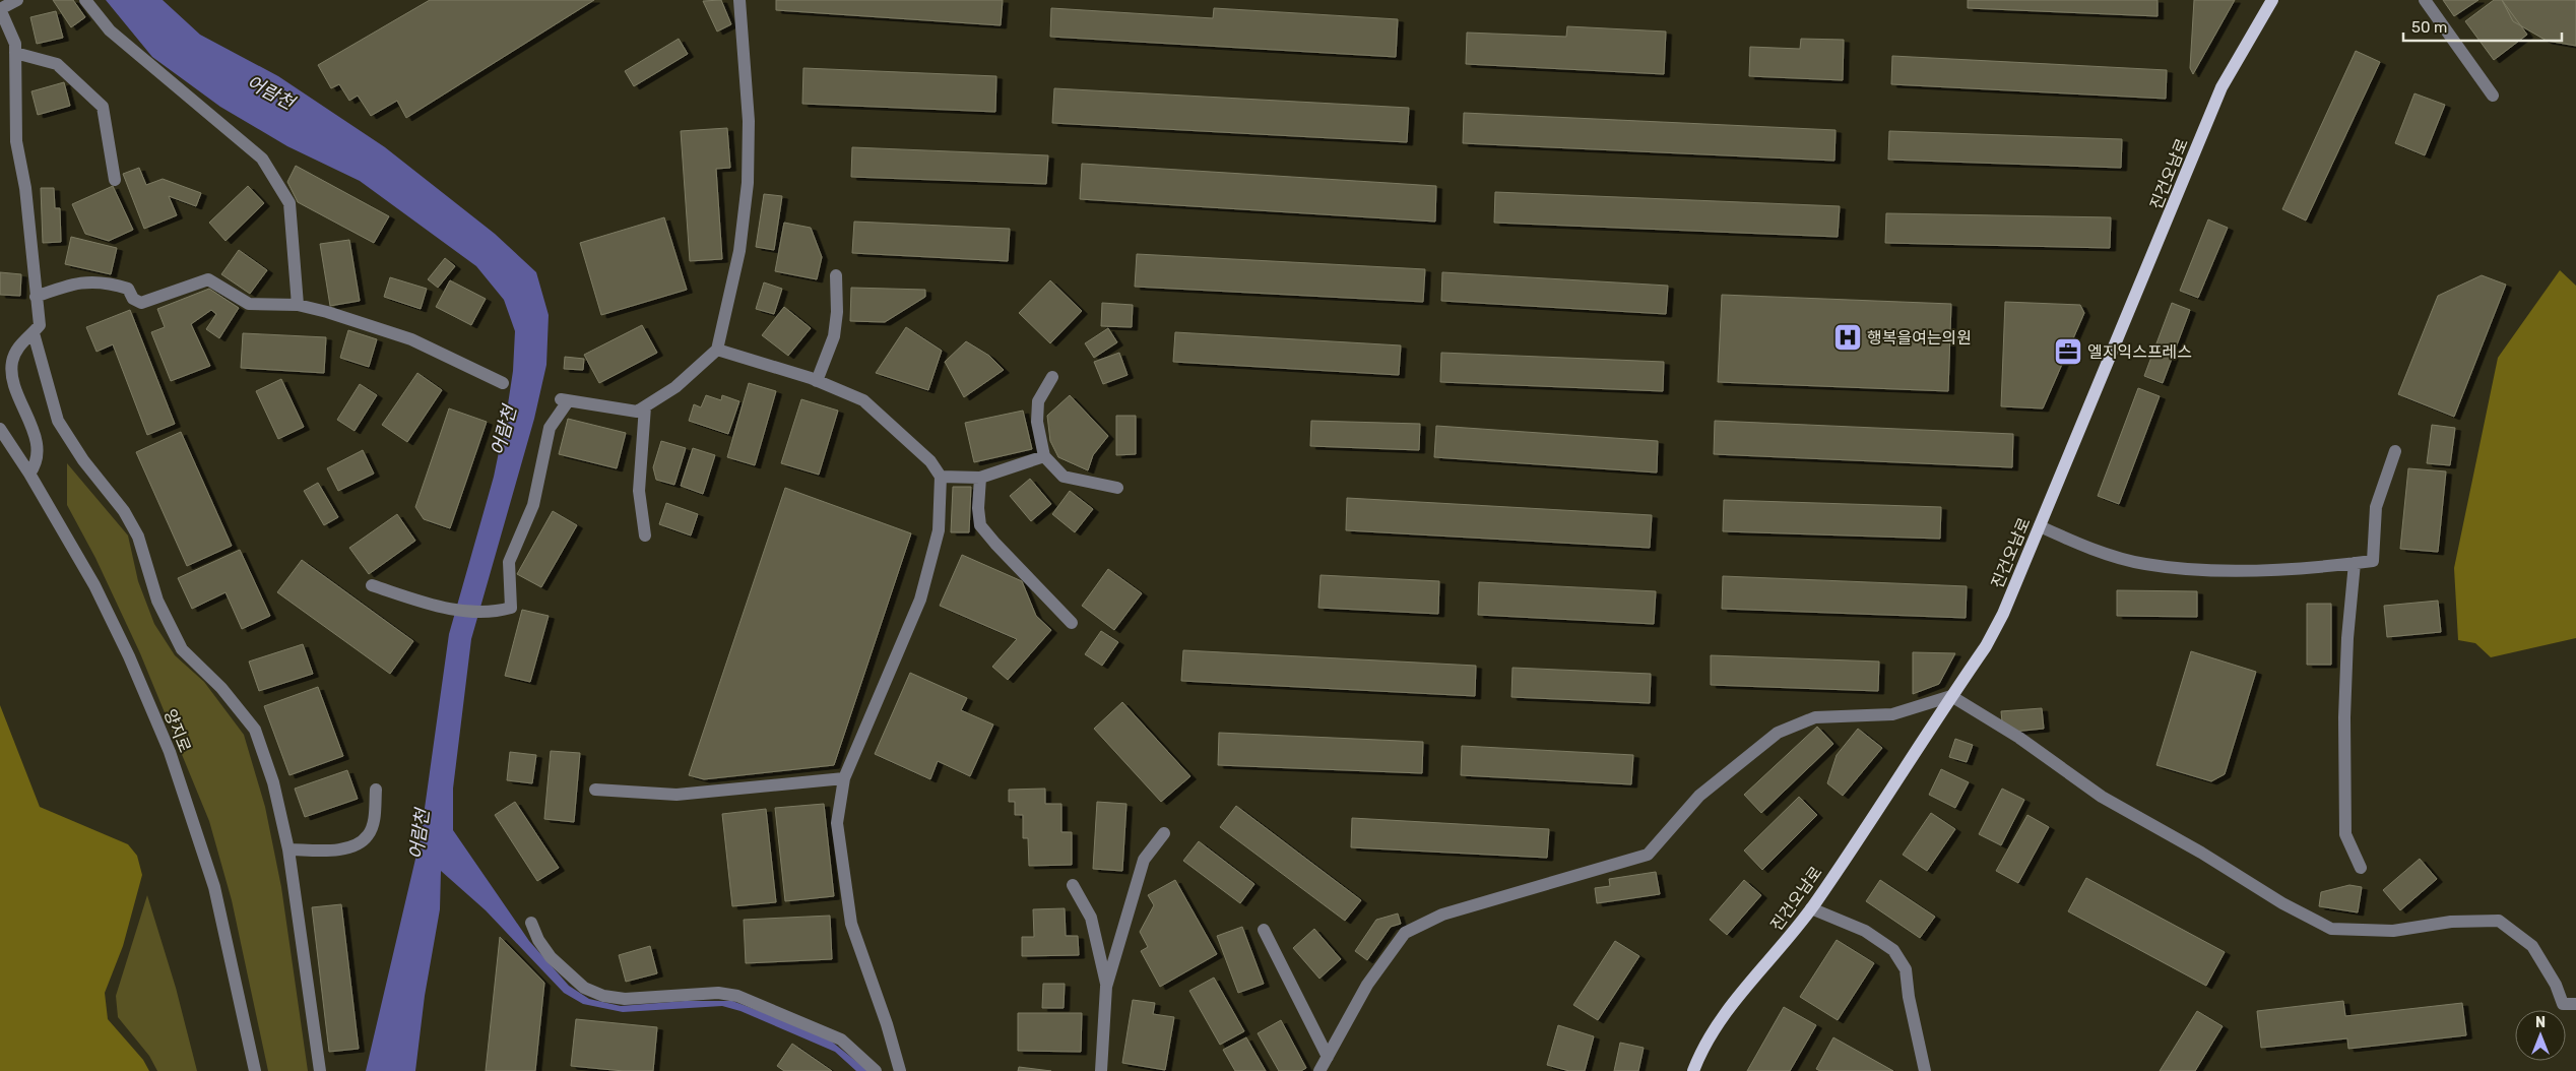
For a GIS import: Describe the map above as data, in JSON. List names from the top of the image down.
{
  "streets": {
    "main road": ["진건오남로"],
    "street": ["양지로"]
  },
  "water": ["어람천"],
  "places": {
    "hospital": ["행복을여는의원"],
    "office": ["엘지익스프레스"]
  },
  "scale_bar": "50 m",
  "north": "top"
}
